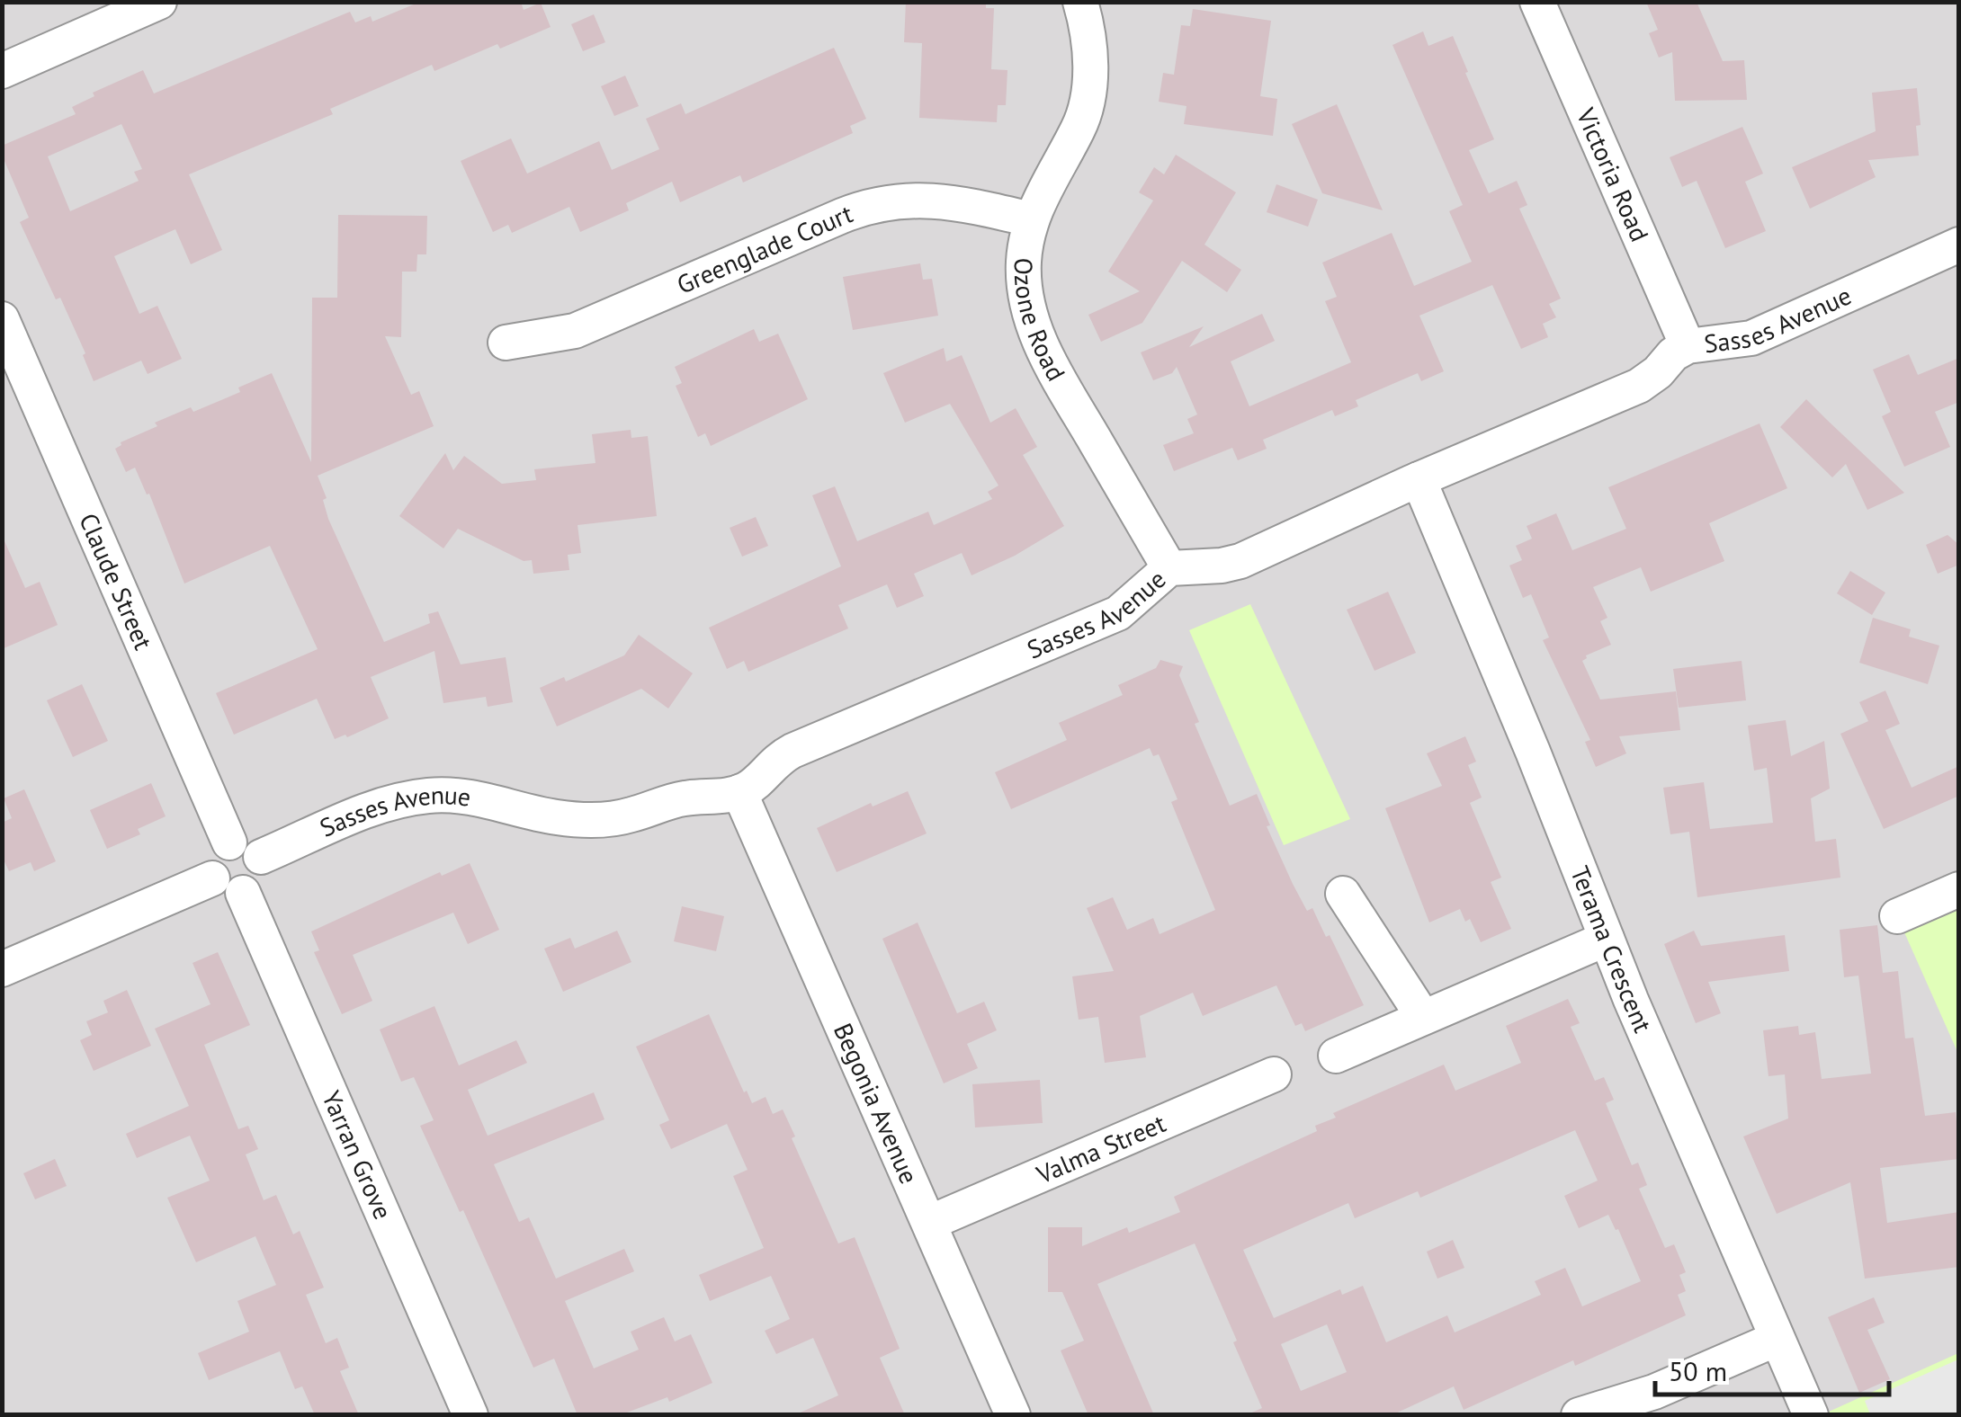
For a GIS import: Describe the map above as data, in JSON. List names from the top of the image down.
{
  "streets": {
    "street": [
      "Victoria Road",
      "Greenglade Court",
      "Sasses Avenue",
      "Ozone Road",
      "Claude Street",
      "Terama Crescent",
      "Begonia Avenue",
      "Valma Street",
      "Yarran Grove"
    ]
  },
  "crossings": [
    ["Victoria Road", "Sasses Avenue"],
    ["Greenglade Court", "Ozone Road"],
    ["Sasses Avenue", "Ozone Road"],
    ["Sasses Avenue", "Claude Street"],
    ["Sasses Avenue", "Terama Crescent"],
    ["Sasses Avenue", "Begonia Avenue"],
    ["Sasses Avenue", "Yarran Grove"],
    ["Claude Street", "Yarran Grove"],
    ["Begonia Avenue", "Valma Street"]
  ],
  "scale_bar": "50 m"
}
